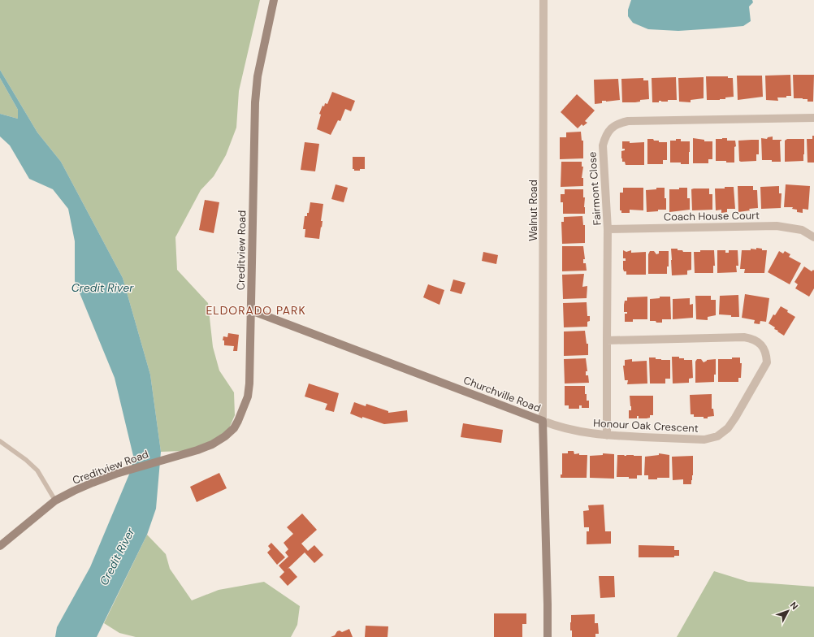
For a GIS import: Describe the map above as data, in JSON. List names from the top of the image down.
{
  "streets": {
    "street": [
      "Fairmont Close",
      "Walnut Road",
      "Coach House Court",
      "Creditview Road",
      "Churchville Road",
      "Honour Oak Crescent"
    ]
  },
  "crossings": [
    ["Fairmont Close", "Coach House Court"],
    ["Fairmont Close", "Honour Oak Crescent"],
    ["Walnut Road", "Churchville Road"],
    ["Walnut Road", "Honour Oak Crescent"],
    ["Creditview Road", "Churchville Road"],
    ["Churchville Road", "Honour Oak Crescent"]
  ],
  "districts": ["ELDORADO PARK"],
  "water": ["Credit River"],
  "north": "top right"
}
